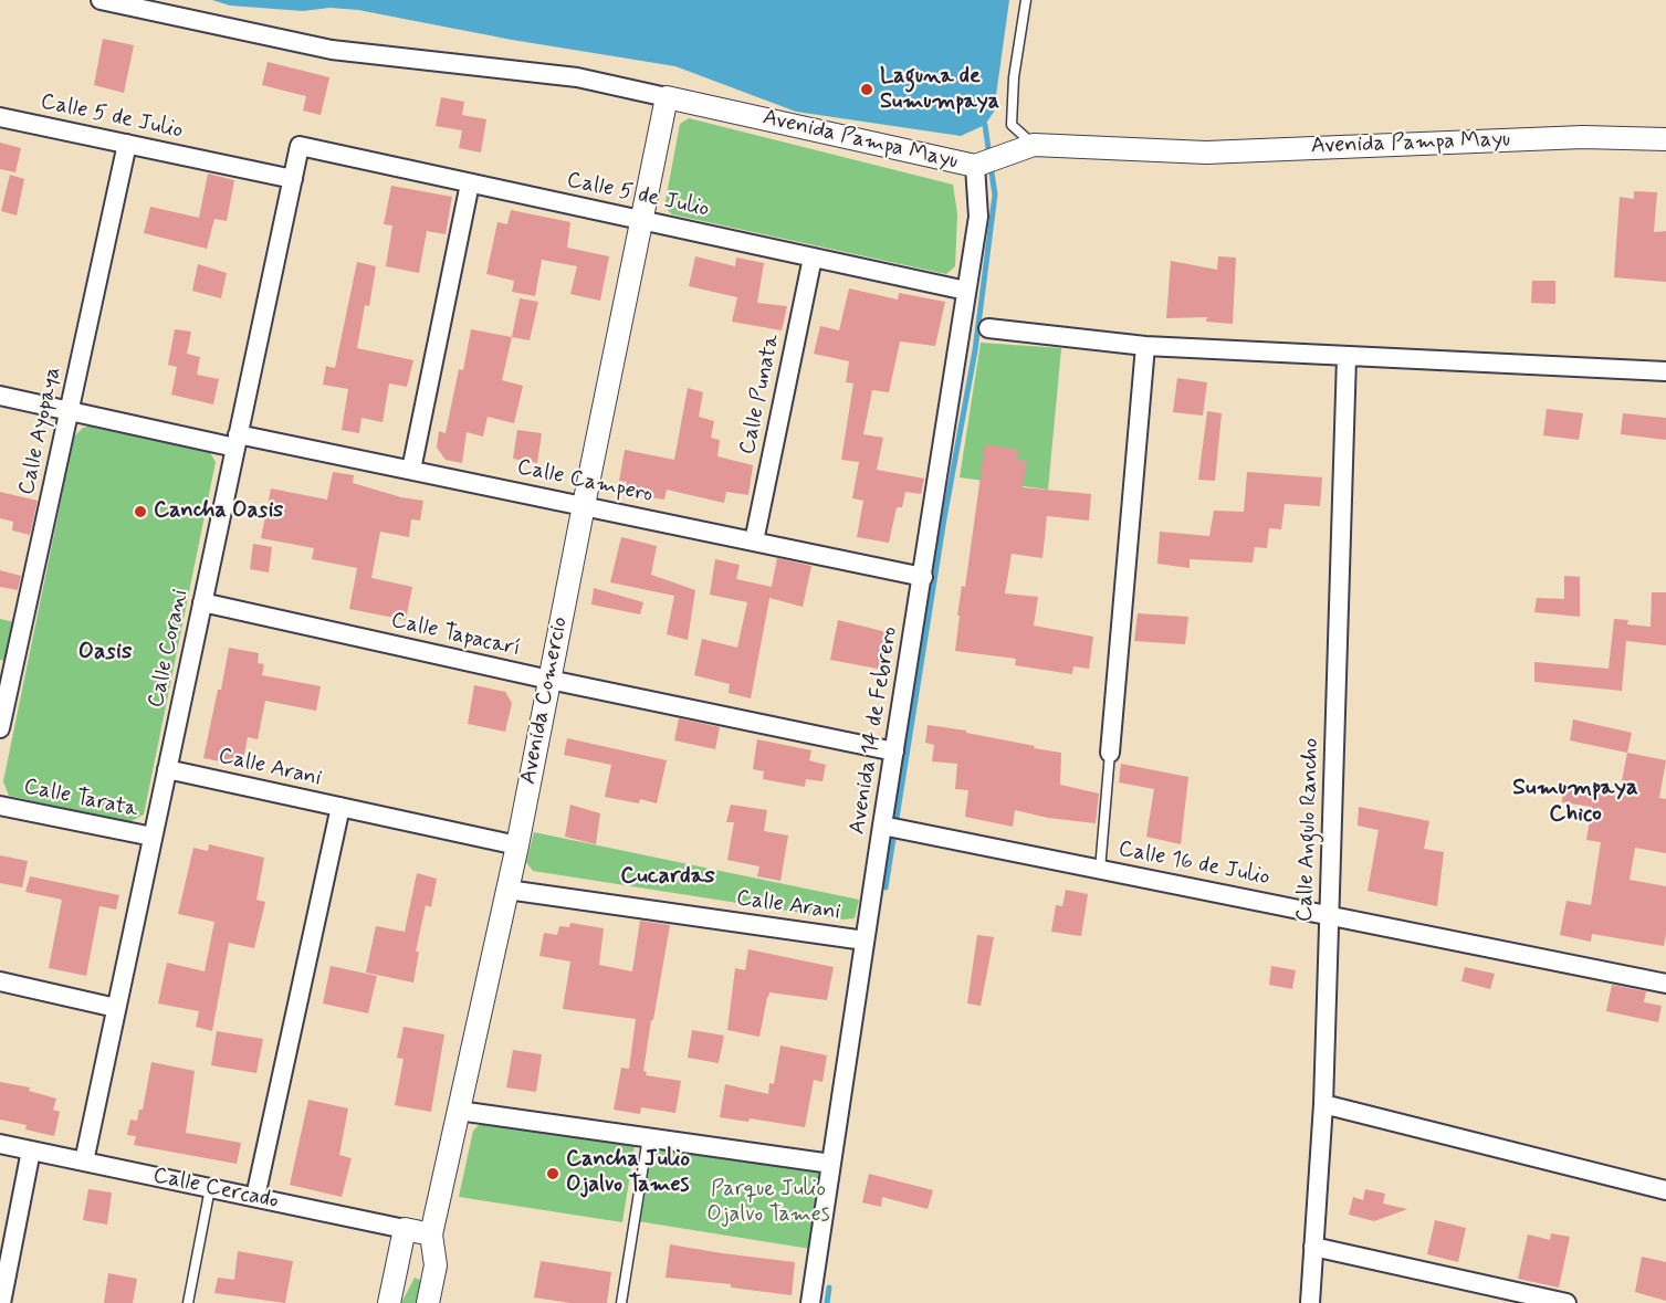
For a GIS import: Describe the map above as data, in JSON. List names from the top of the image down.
{
  "streets": {
    "street": [
      "Calle 5 de Julio",
      "Avenida Pampa Mayu",
      "Calle Punata",
      "Calle Ayopaya",
      "Calle Campero",
      "Calle Tapacarí",
      "Calle Corani",
      "Avenida Comercio",
      "Avenida 14 de Febrero",
      "Calle Arani",
      "Calle Tarata",
      "Calle Angulo Rancho",
      "Calle 16 de Julio",
      "Calle Cercado"
    ]
  },
  "crossings": [
    ["Calle 5 de Julio", "Calle Punata"],
    ["Calle 5 de Julio", "Calle Ayopaya"],
    ["Calle 5 de Julio", "Calle Corani"],
    ["Calle 5 de Julio", "Avenida Comercio"],
    ["Calle 5 de Julio", "Avenida 14 de Febrero"],
    ["Avenida Pampa Mayu", "Avenida Comercio"],
    ["Avenida Pampa Mayu", "Avenida 14 de Febrero"],
    ["Calle Punata", "Calle Campero"],
    ["Calle Ayopaya", "Calle Campero"],
    ["Calle Campero", "Calle Corani"],
    ["Calle Campero", "Avenida Comercio"],
    ["Calle Campero", "Avenida 14 de Febrero"],
    ["Calle Tapacarí", "Calle Corani"],
    ["Calle Tapacarí", "Avenida Comercio"],
    ["Calle Tapacarí", "Avenida 14 de Febrero"],
    ["Calle Corani", "Calle Arani"],
    ["Calle Corani", "Calle Tarata"],
    ["Calle Corani", "Calle Cercado"],
    ["Avenida Comercio", "Calle Arani"],
    ["Avenida Comercio", "Calle Cercado"],
    ["Avenida 14 de Febrero", "Calle Arani"],
    ["Avenida 14 de Febrero", "Calle 16 de Julio"],
    ["Calle Angulo Rancho", "Calle 16 de Julio"]
  ],
  "districts": ["Oasis", "Sumumpaya Chico", "Cucardas"],
  "parks": ["Parque Julio Ojalvo Tames"],
  "places": ["Laguna de Sumumpaya", "Cancha Oasis", "Cancha Julio Ojalvo Tames"]
}
